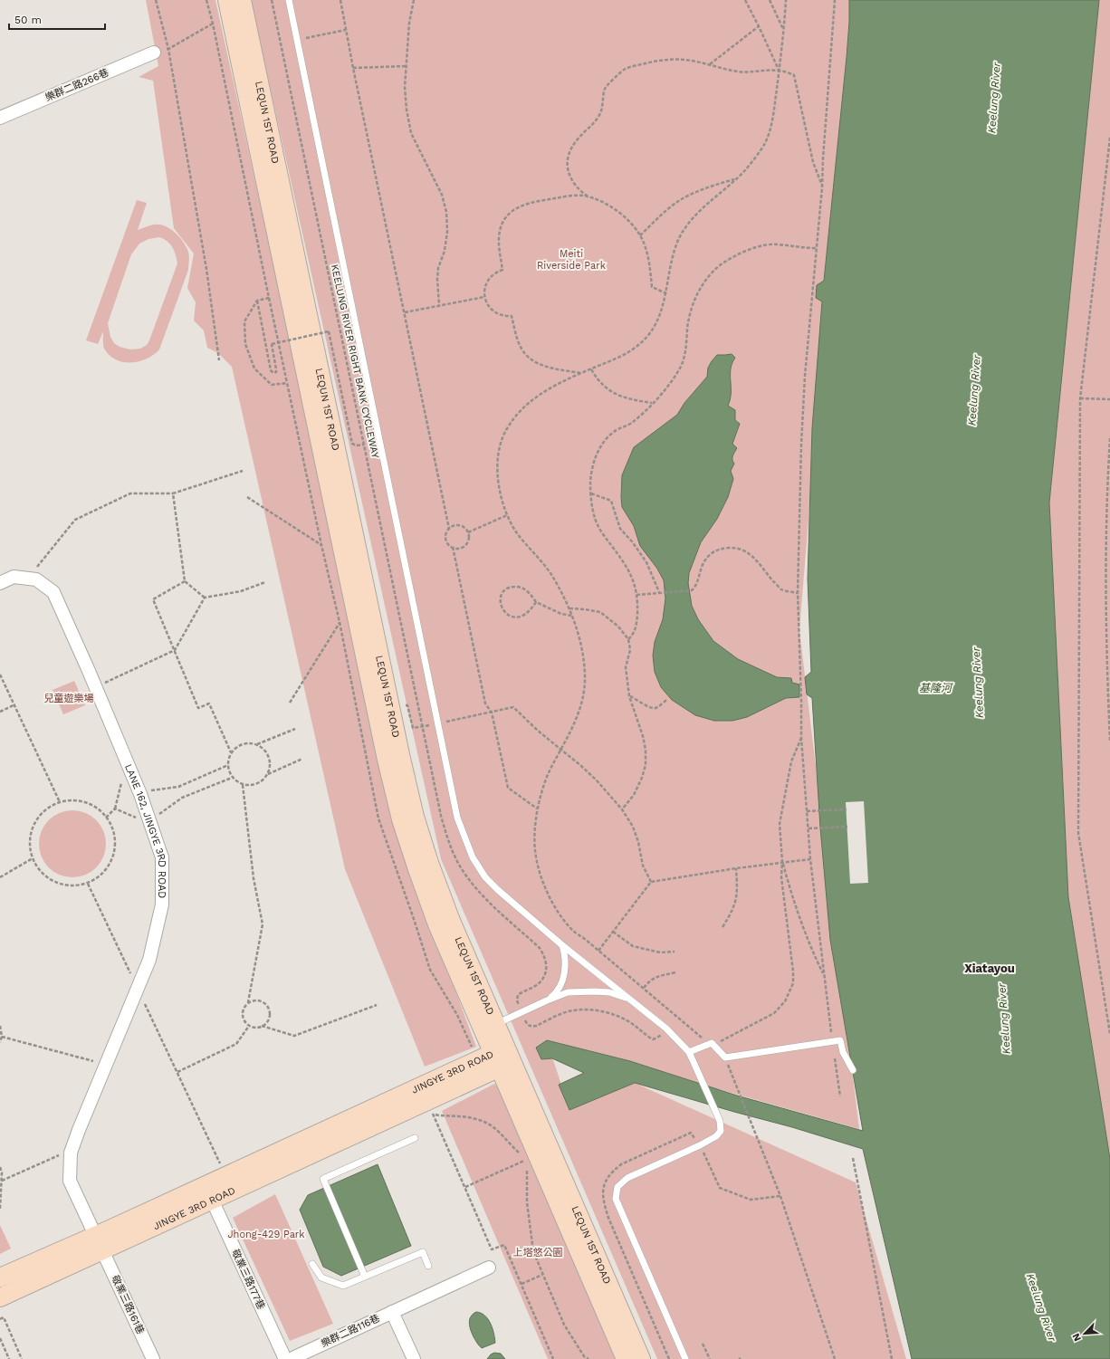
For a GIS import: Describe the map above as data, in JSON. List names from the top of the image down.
{
  "streets": {
    "main road": ["LEQUN 1ST ROAD", "JINGYE 3RD ROAD"],
    "street": [
      "樂群二路266巷",
      "LANE 162, JINGYE 3RD ROAD",
      "敬業三路177巷",
      "敬業三路161巷",
      "樂群二路116巷"
    ],
    "path": ["KEELUNG RIVER RIGHT BANK CYCLEWAY"]
  },
  "crossings": [
    ["LEQUN 1ST ROAD", "JINGYE 3RD ROAD"],
    ["LANE 162, JINGYE 3RD ROAD", "JINGYE 3RD ROAD"],
    ["LANE 162, JINGYE 3RD ROAD", "敬業三路161巷"],
    ["JINGYE 3RD ROAD", "敬業三路177巷"],
    ["JINGYE 3RD ROAD", "敬業三路161巷"]
  ],
  "districts": ["Xiatayou"],
  "water": ["Keelung River", "基隆河"],
  "parks": [
    "Meiti Riverside Park",
    "兒童遊樂場",
    "Jhong-429 Park",
    "上塔悠公園"
  ],
  "scale_bar": "50 m",
  "north": "bottom left"
}
